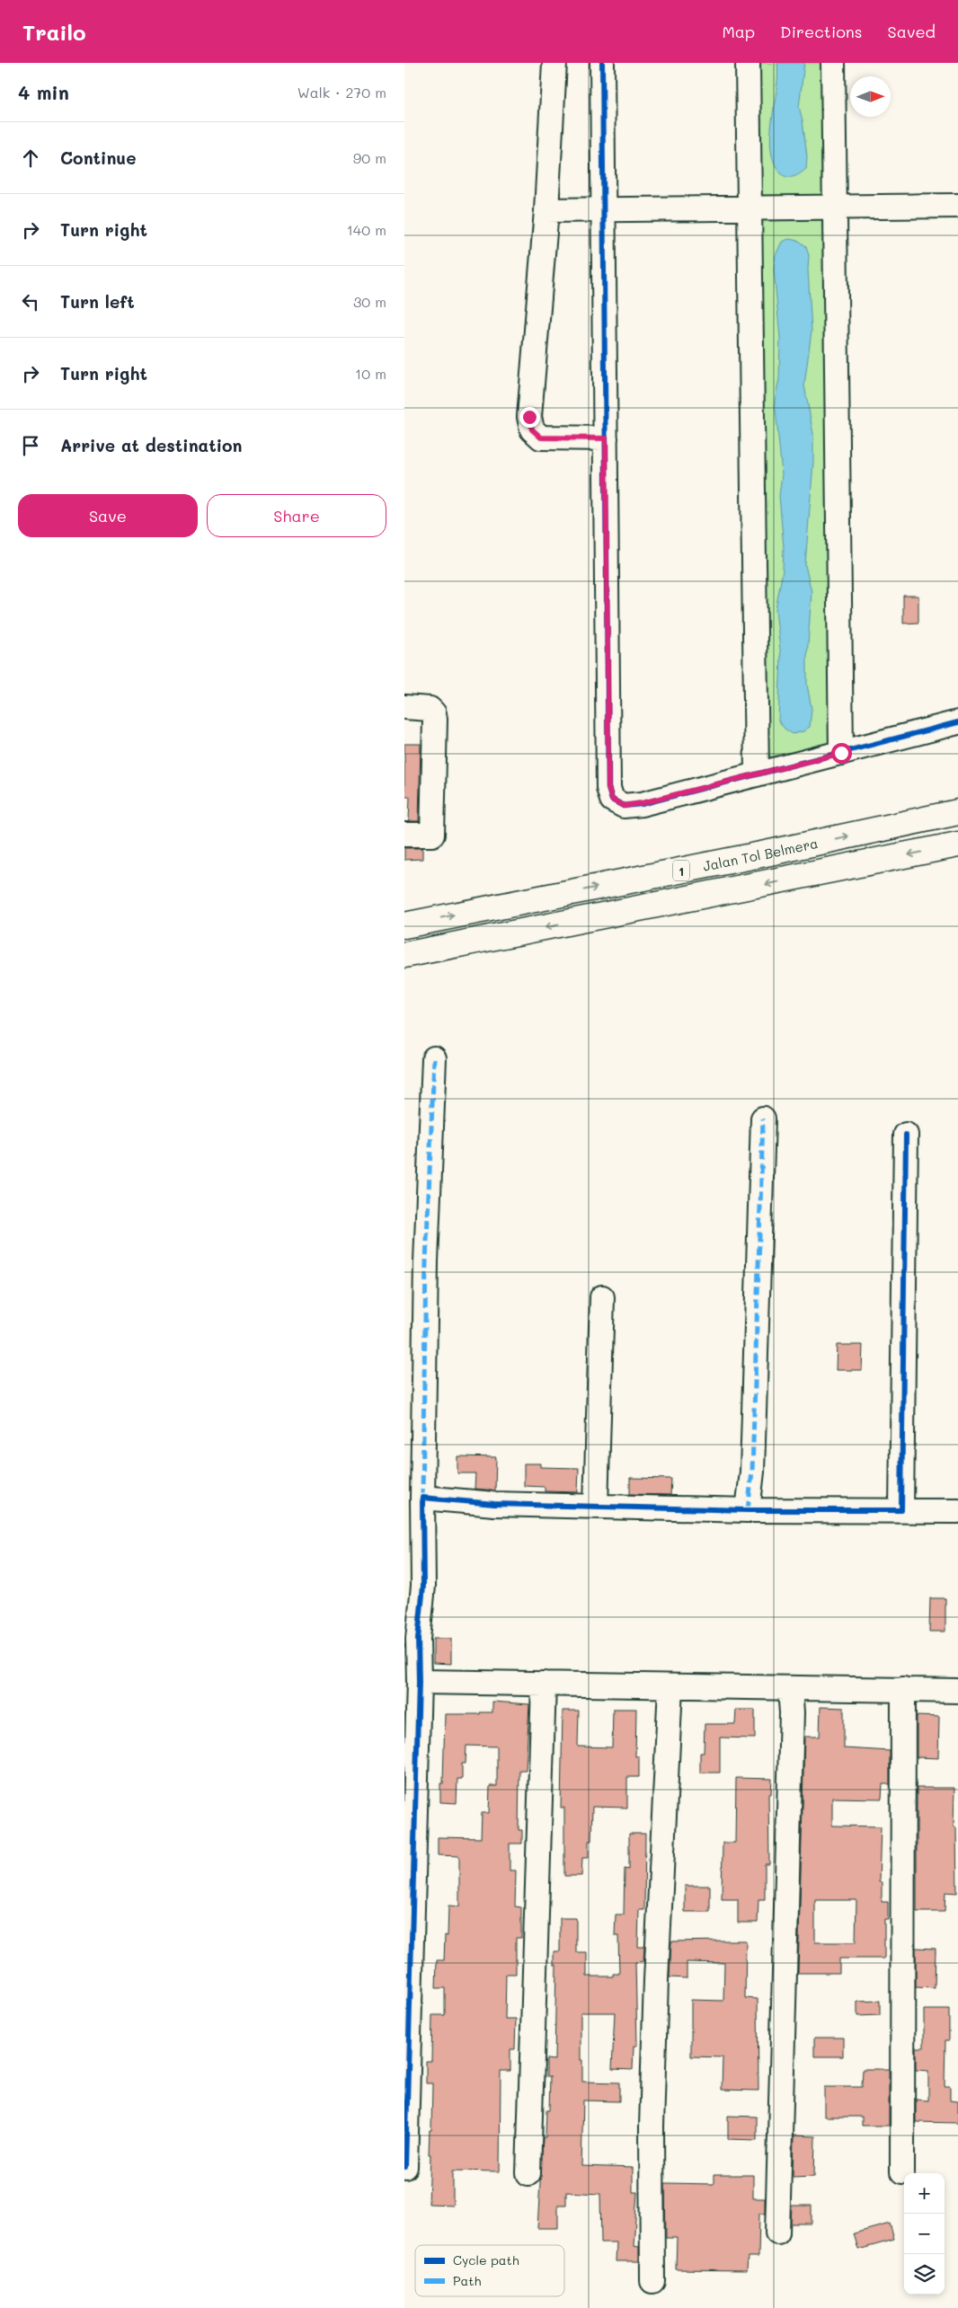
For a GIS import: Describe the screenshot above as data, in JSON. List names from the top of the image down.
{
  "streets": {
    "highway": ["Jalan Tol Belmera", "1"]
  },
  "legend": ["Cycle path", "Path"],
  "north": "right",
  "page": {
    "header": "Trailo",
    "nav": ["Map", "Directions", "Saved"],
    "heading": ["4 min", "Walk · 270 m"],
    "list": [
      ["Continue", "90 m"],
      ["Turn right", "140 m"],
      ["Turn left", "30 m"],
      ["Turn right", "10 m"],
      "Arrive at destination"
    ],
    "buttons": ["Save", "Share"],
    "map_buttons": ["+", "−"]
  }
}
